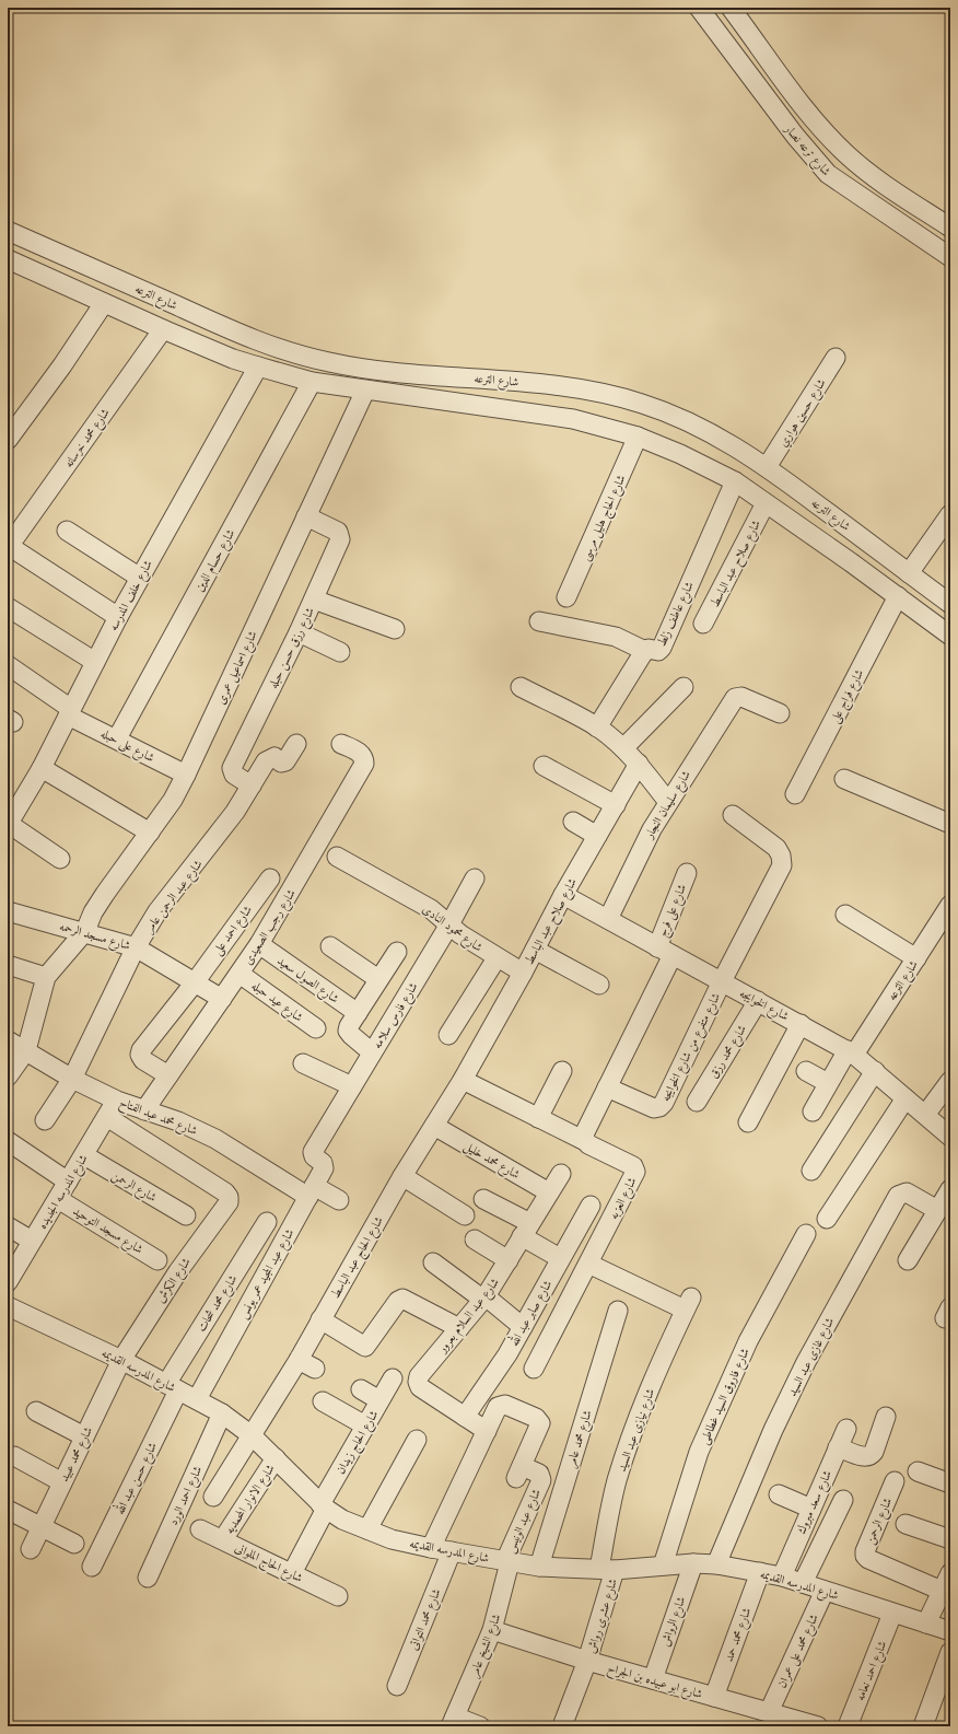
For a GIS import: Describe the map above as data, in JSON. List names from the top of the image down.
{
  "streets": {
    "street": [
      "شارع ترعه نصار",
      "شارع الترعه",
      "شارع حسين هواري",
      "شارع محمد خرسانه",
      "شارع الحاج هليل مرسى",
      "شارع حسام الدين",
      "شارع صلاح عبد الباسط",
      "شارع خلف المدرسه",
      "شارع عاطف زلط",
      "شارع رزق حسن حبله",
      "شارع اسماعيل عمرى",
      "شارع فراج على",
      "شارع على حبله",
      "شارع سليمان النجار",
      "شارع عبد الرحمن عامر",
      "شارع على فرج",
      "شارع رجب الصعيدى",
      "شارع محمود النادى",
      "شارع احمد على",
      "شارع مسجد الرحمه",
      "شارع الصول سعيد",
      "شارع عيد حبله",
      "شارع الخوايجه",
      "شارع فارس سلامه",
      "شارع متفرع من شارع الخوايجه",
      "شارع محمد رزق",
      "شارع محمد عبد الفتاح",
      "شارع محمد خليل",
      "شارع الرحمن",
      "شارع المدرسه الجديده",
      "شارع العزبه",
      "شارع مسجد التوحيد",
      "شارع الحاج عبد الباسط",
      "شارع عبد المجيد عمر يونس",
      "شارع الكرش",
      "شارع محمد شحات",
      "شارع صابر عبد الله",
      "شارع عبد السلام بعرور",
      "شارع غازى عبد السيد",
      "شارع المدرسه القديمه",
      "شارع فاروق السيد غطاطى",
      "شارع نيازى عبد السيد",
      "شارع محمد عامر",
      "شارع الحاج زيدان",
      "شارع محمد عبيد",
      "شارع حسن عبد الله",
      "شارع احمد الورد",
      "شارع الانوار المحمديه",
      "شارع سعد مبروك",
      "شارع عبد الونيس",
      "شارع الحاج الملوانى",
      "شارع عشرى رواش",
      "شارع محمد التواتى",
      "شارع الرواش",
      "شارع محمد حمد",
      "شارع الشيخ عامر",
      "شارع محمد على عمران",
      "شارع احمد نعامه",
      "شارع ابو عبيده بن الجراح"
    ]
  },
  "crossings": [
    ["شارع الترعه", "شارع حسين هواري"],
    ["شارع الترعه", "شارع الخوايجه"],
    ["شارع حسام الدين", "شارع على حبله"],
    ["شارع صلاح عبد الباسط", "شارع محمود النادى"],
    ["شارع صلاح عبد الباسط", "شارع الخوايجه"],
    ["شارع صلاح عبد الباسط", "شارع العزبه"],
    ["شارع صلاح عبد الباسط", "شارع الحاج عبد الباسط"],
    ["شارع خلف المدرسه", "شارع على حبله"],
    ["شارع رزق حسن حبله", "شارع اسماعيل عمرى"],
    ["شارع رزق حسن حبله", "شارع عبد الرحمن عامر"],
    ["شارع اسماعيل عمرى", "شارع على حبله"],
    ["شارع اسماعيل عمرى", "شارع مسجد الرحمه"],
    ["شارع سليمان النجار", "شارع الخوايجه"],
    ["شارع عبد الرحمن عامر", "شارع مسجد الرحمه"],
    ["شارع عبد الرحمن عامر", "شارع محمد عبد الفتاح"],
    ["شارع على فرج", "شارع الخوايجه"],
    ["شارع رجب الصعيدى", "شارع احمد على"],
    ["شارع رجب الصعيدى", "شارع مسجد الرحمه"],
    ["شارع رجب الصعيدى", "شارع الصول سعيد"],
    ["شارع رجب الصعيدى", "شارع عيد حبله"],
    ["شارع رجب الصعيدى", "شارع محمد عبد الفتاح"],
    ["شارع محمود النادى", "شارع فارس سلامه"],
    ["شارع احمد على", "شارع مسجد الرحمه"],
    ["شارع الخوايجه", "شارع متفرع من شارع الخوايجه"],
    ["شارع الخوايجه", "شارع محمد رزق"],
    ["شارع فارس سلامه", "شارع عبد المجيد عمر يونس"],
    ["شارع محمد عبد الفتاح", "شارع المدرسه الجديده"],
    ["شارع محمد عبد الفتاح", "شارع عبد المجيد عمر يونس"],
    ["شارع محمد عبد الفتاح", "شارع الكرش"],
    ["شارع محمد خليل", "شارع الحاج عبد الباسط"],
    ["شارع محمد خليل", "شارع عبد السلام بعرور"],
    ["شارع الرحمن", "شارع المدرسه الجديده"],
    ["شارع المدرسه الجديده", "شارع مسجد التوحيد"],
    ["شارع العزبه", "شارع الحاج عبد الباسط"],
    ["شارع العزبه", "شارع نيازى عبد السيد"],
    ["شارع الحاج عبد الباسط", "شارع المدرسه القديمه"],
    ["شارع عبد المجيد عمر يونس", "شارع المدرسه القديمه"],
    ["شارع الكرش", "شارع المدرسه القديمه"],
    ["شارع الكرش", "شارع محمد عبيد"],
    ["شارع محمد شحات", "شارع المدرسه القديمه"],
    ["شارع محمد شحات", "شارع حسن عبد الله"],
    ["شارع صابر عبد الله", "شارع عبد السلام بعرور"],
    ["شارع عبد السلام بعرور", "شارع عبد الونيس"],
    ["شارع غازى عبد السيد", "شارع المدرسه القديمه"],
    ["شارع المدرسه القديمه", "شارع فاروق السيد غطاطى"],
    ["شارع المدرسه القديمه", "شارع نيازى عبد السيد"],
    ["شارع المدرسه القديمه", "شارع محمد عامر"],
    ["شارع المدرسه القديمه", "شارع الحاج زيدان"],
    ["شارع المدرسه القديمه", "شارع محمد عبيد"],
    ["شارع المدرسه القديمه", "شارع حسن عبد الله"],
    ["شارع المدرسه القديمه", "شارع احمد الورد"],
    ["شارع المدرسه القديمه", "شارع الانوار المحمديه"],
    ["شارع المدرسه القديمه", "شارع سعد مبروك"],
    ["شارع المدرسه القديمه", "شارع عبد الونيس"],
    ["شارع المدرسه القديمه", "شارع عشرى رواش"],
    ["شارع المدرسه القديمه", "شارع محمد التواتى"],
    ["شارع المدرسه القديمه", "شارع الرواش"],
    ["شارع المدرسه القديمه", "شارع محمد حمد"],
    ["شارع المدرسه القديمه", "شارع الشيخ عامر"],
    ["شارع المدرسه القديمه", "شارع محمد على عمران"],
    ["شارع المدرسه القديمه", "شارع احمد نعامه"],
    ["شارع نيازى عبد السيد", "شارع عشرى رواش"],
    ["شارع الحاج زيدان", "شارع الحاج الملوانى"],
    ["شارع الانوار المحمديه", "شارع الحاج الملوانى"],
    ["شارع عبد الونيس", "شارع الشيخ عامر"],
    ["شارع عشرى رواش", "شارع ابو عبيده بن الجراح"],
    ["شارع الرواش", "شارع ابو عبيده بن الجراح"],
    ["شارع محمد حمد", "شارع ابو عبيده بن الجراح"],
    ["شارع الشيخ عامر", "شارع ابو عبيده بن الجراح"],
    ["شارع محمد على عمران", "شارع ابو عبيده بن الجراح"]
  ]
}
